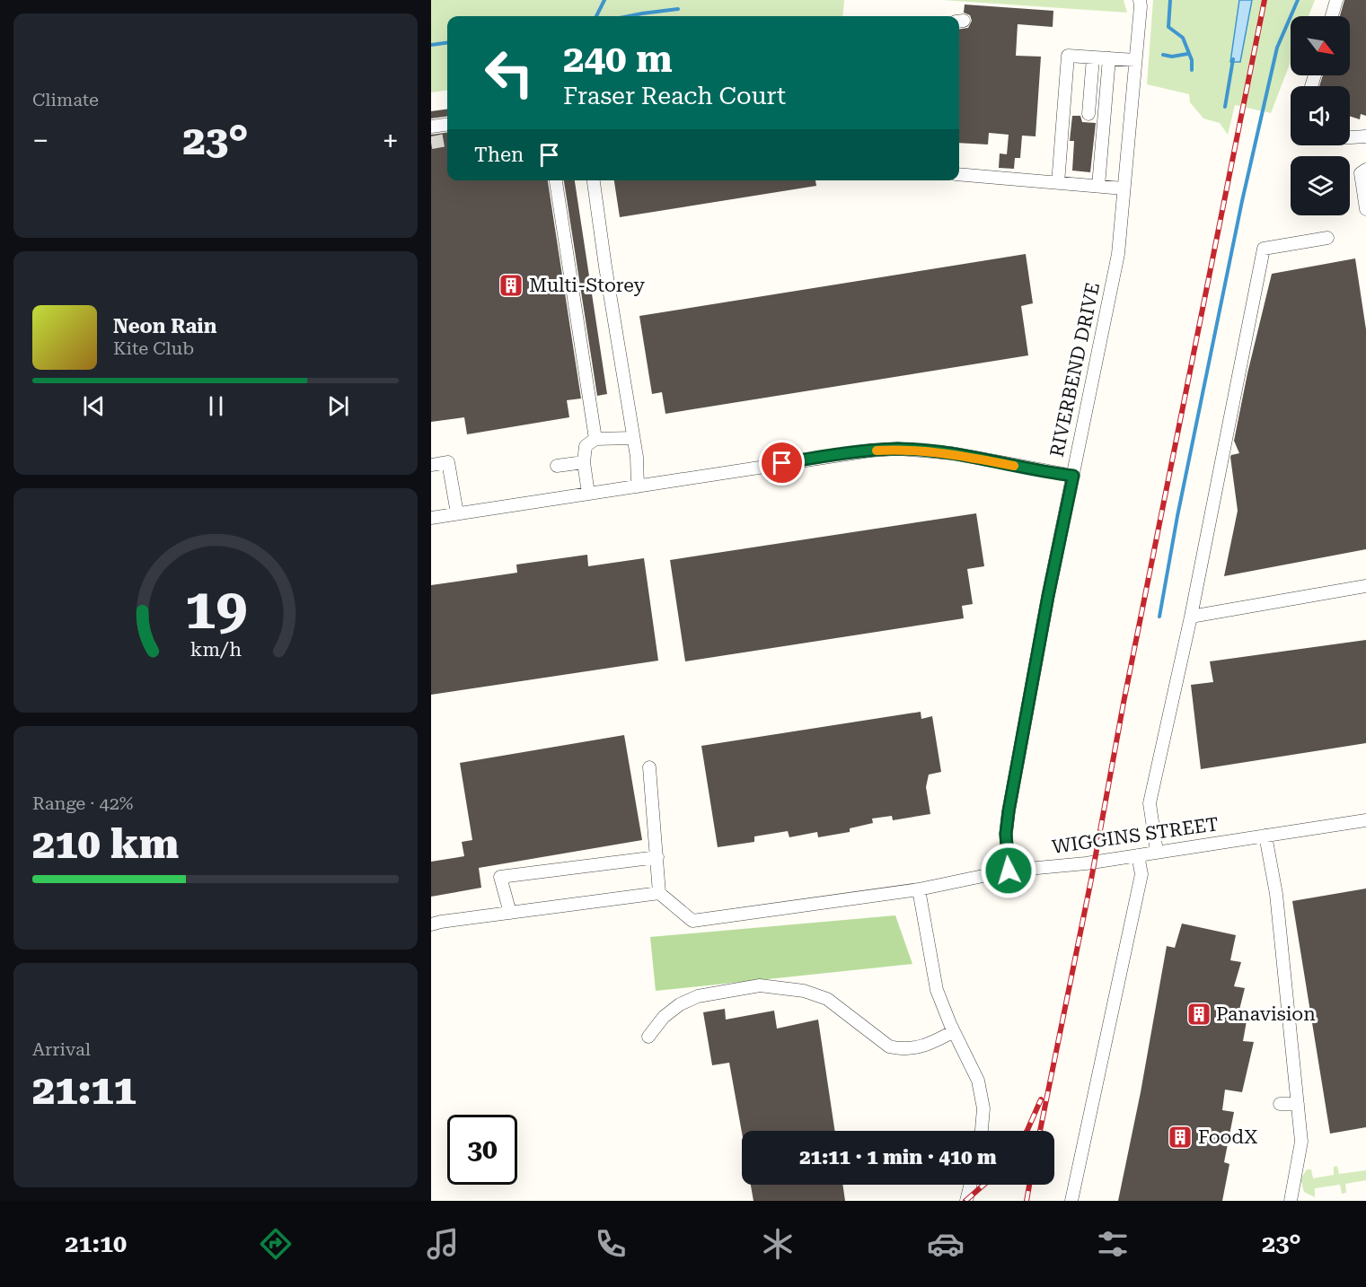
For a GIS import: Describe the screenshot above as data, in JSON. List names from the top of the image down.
{
  "streets": {
    "street": ["RIVERBEND DRIVE", "WIGGINS STREET"]
  },
  "crossings": [
    ["RIVERBEND DRIVE", "WIGGINS STREET"]
  ],
  "places": {
    "building": ["Multi-Storey", "Panavision", "FoodX"]
  },
  "north": "bottom right",
  "page": {
    "tile": [
      "Climate",
      ["Range · 42%", "210 km"],
      ["Arrival", "21:11"]
    ],
    "turn": ["240 m", "Fraser Reach Court"],
    "heat": ["−", "23°", "+"],
    "then": "Then",
    "song": ["Neon Rain", "Kite Club"],
    "limit": "30",
    "trip": "21:11 · 1 min · 410 m",
    "tabs": ["21:10", "23°"],
    "gauge": ["19", "km/h"]
  }
}
